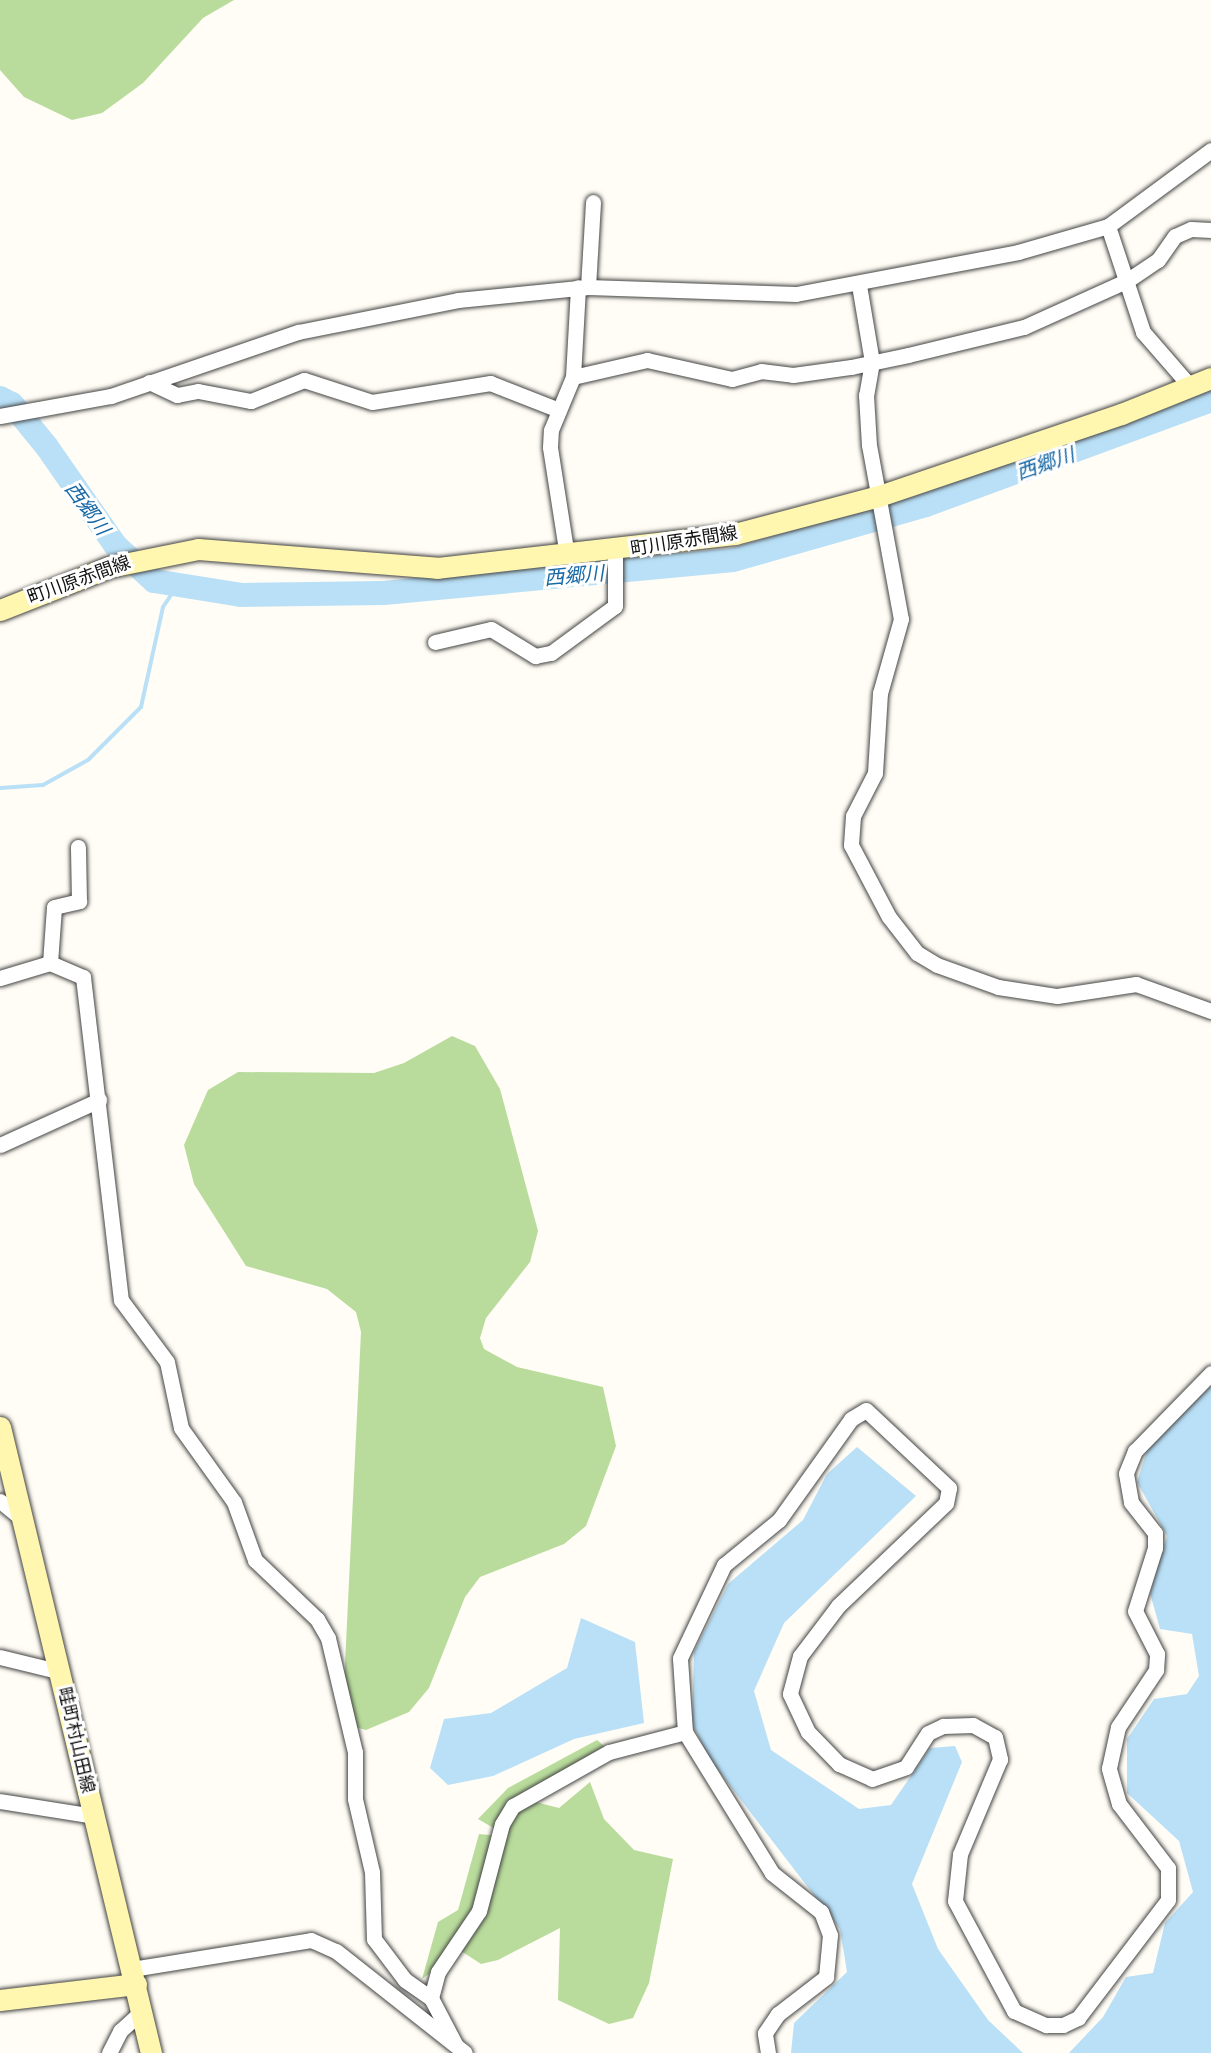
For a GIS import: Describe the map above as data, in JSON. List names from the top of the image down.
{
  "streets": {
    "main road": ["町川原赤間線", "畦町村山田線"]
  },
  "water": ["西郷川"]
}
